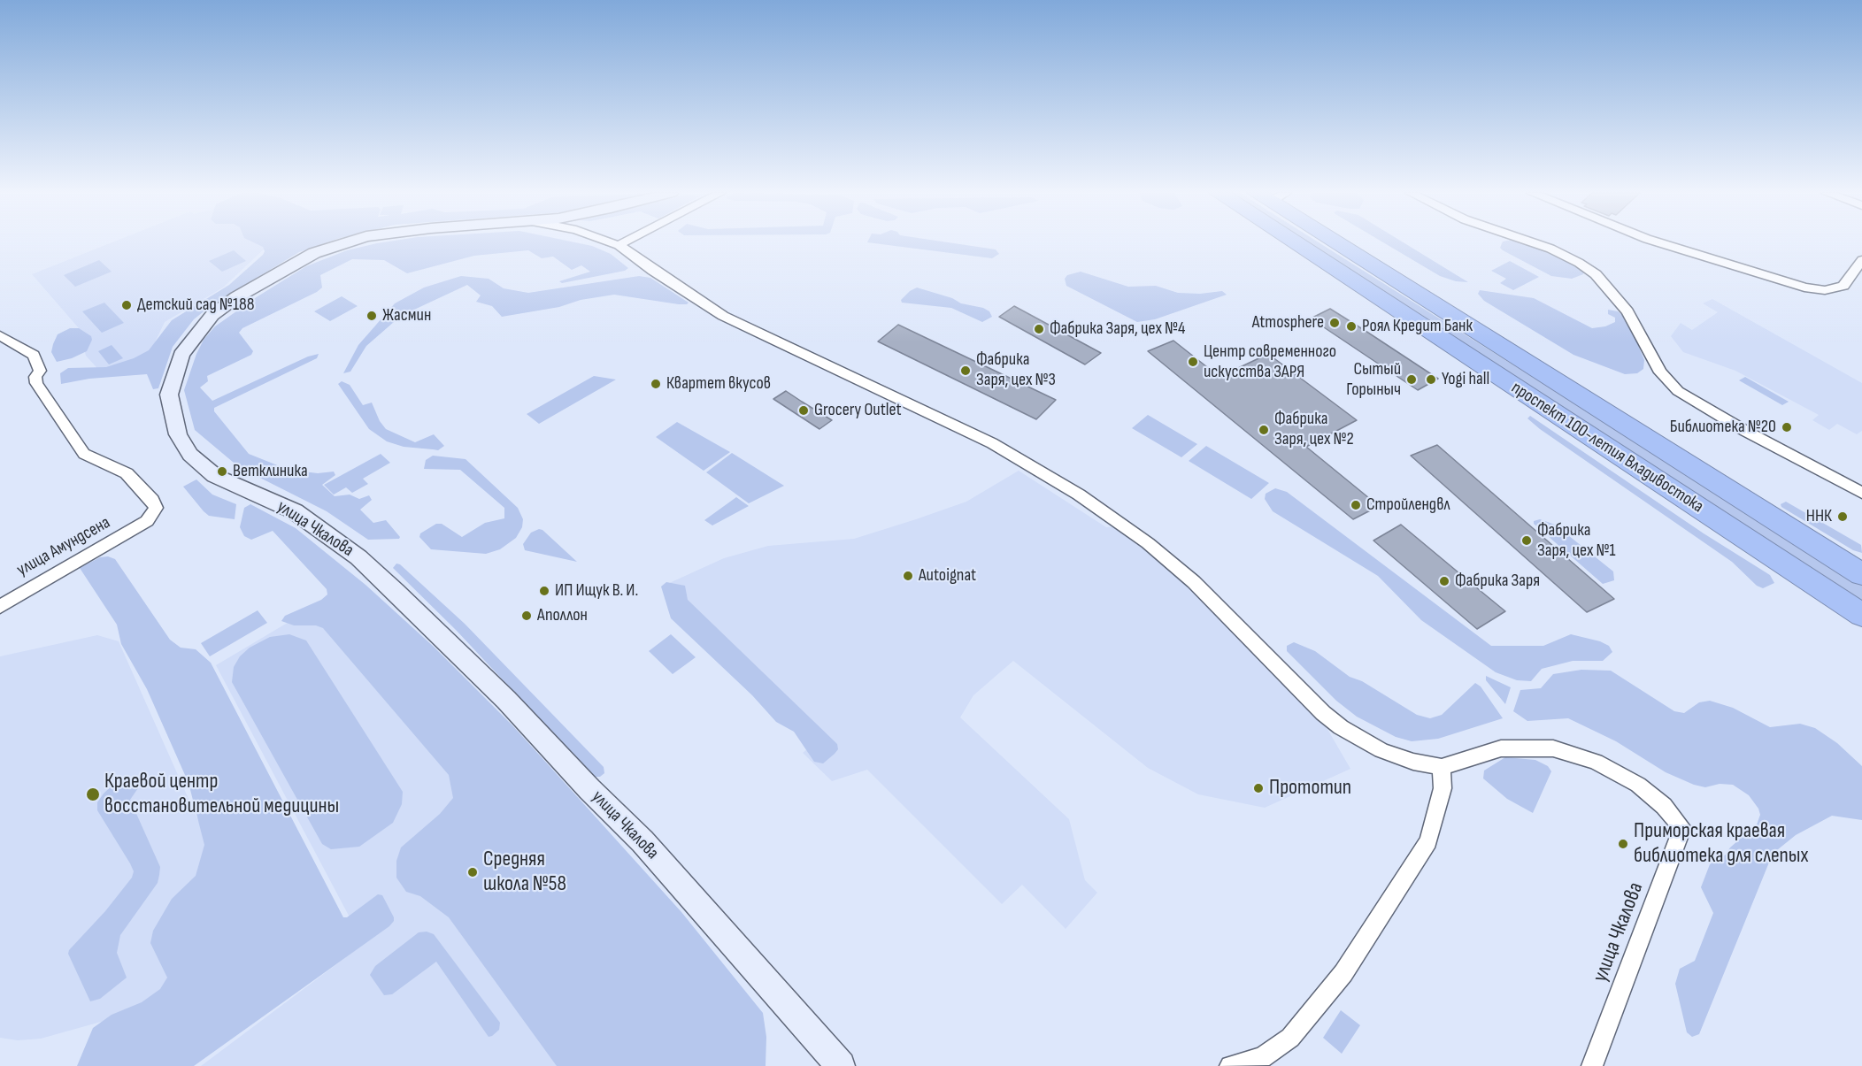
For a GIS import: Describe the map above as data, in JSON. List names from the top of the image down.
{
  "streets": {
    "highway": ["проспект 100-летия Владивостока"],
    "main road": ["улица Чкалова"],
    "street": ["улица Амундсена"]
  },
  "places": [
    "Детский сад №188",
    "Жасмин",
    "Atmosphere",
    "Роял Кредит Банк",
    "Фабрика Заря, цех №4",
    "Центр современного искусства ЗАРЯ",
    "Фабрика Заря, цех №3",
    "Сытый Горыныч",
    "Yogi hall",
    "Квартет вкусов",
    "Grocery Outlet",
    "Библиотека №20",
    "Фабрика Заря, цех №2",
    "Ветклиника",
    "Стройлендвл",
    "ННК",
    "Фабрика Заря, цех №1",
    "Autoignat",
    "Фабрика Заря",
    "ИП Ищук В. И.",
    "Аполлон",
    "Прототип",
    "Краевой центр восстановительной медицины",
    "Приморская краевая библиотека для слепых",
    "Средняя школа №58"
  ]
}
